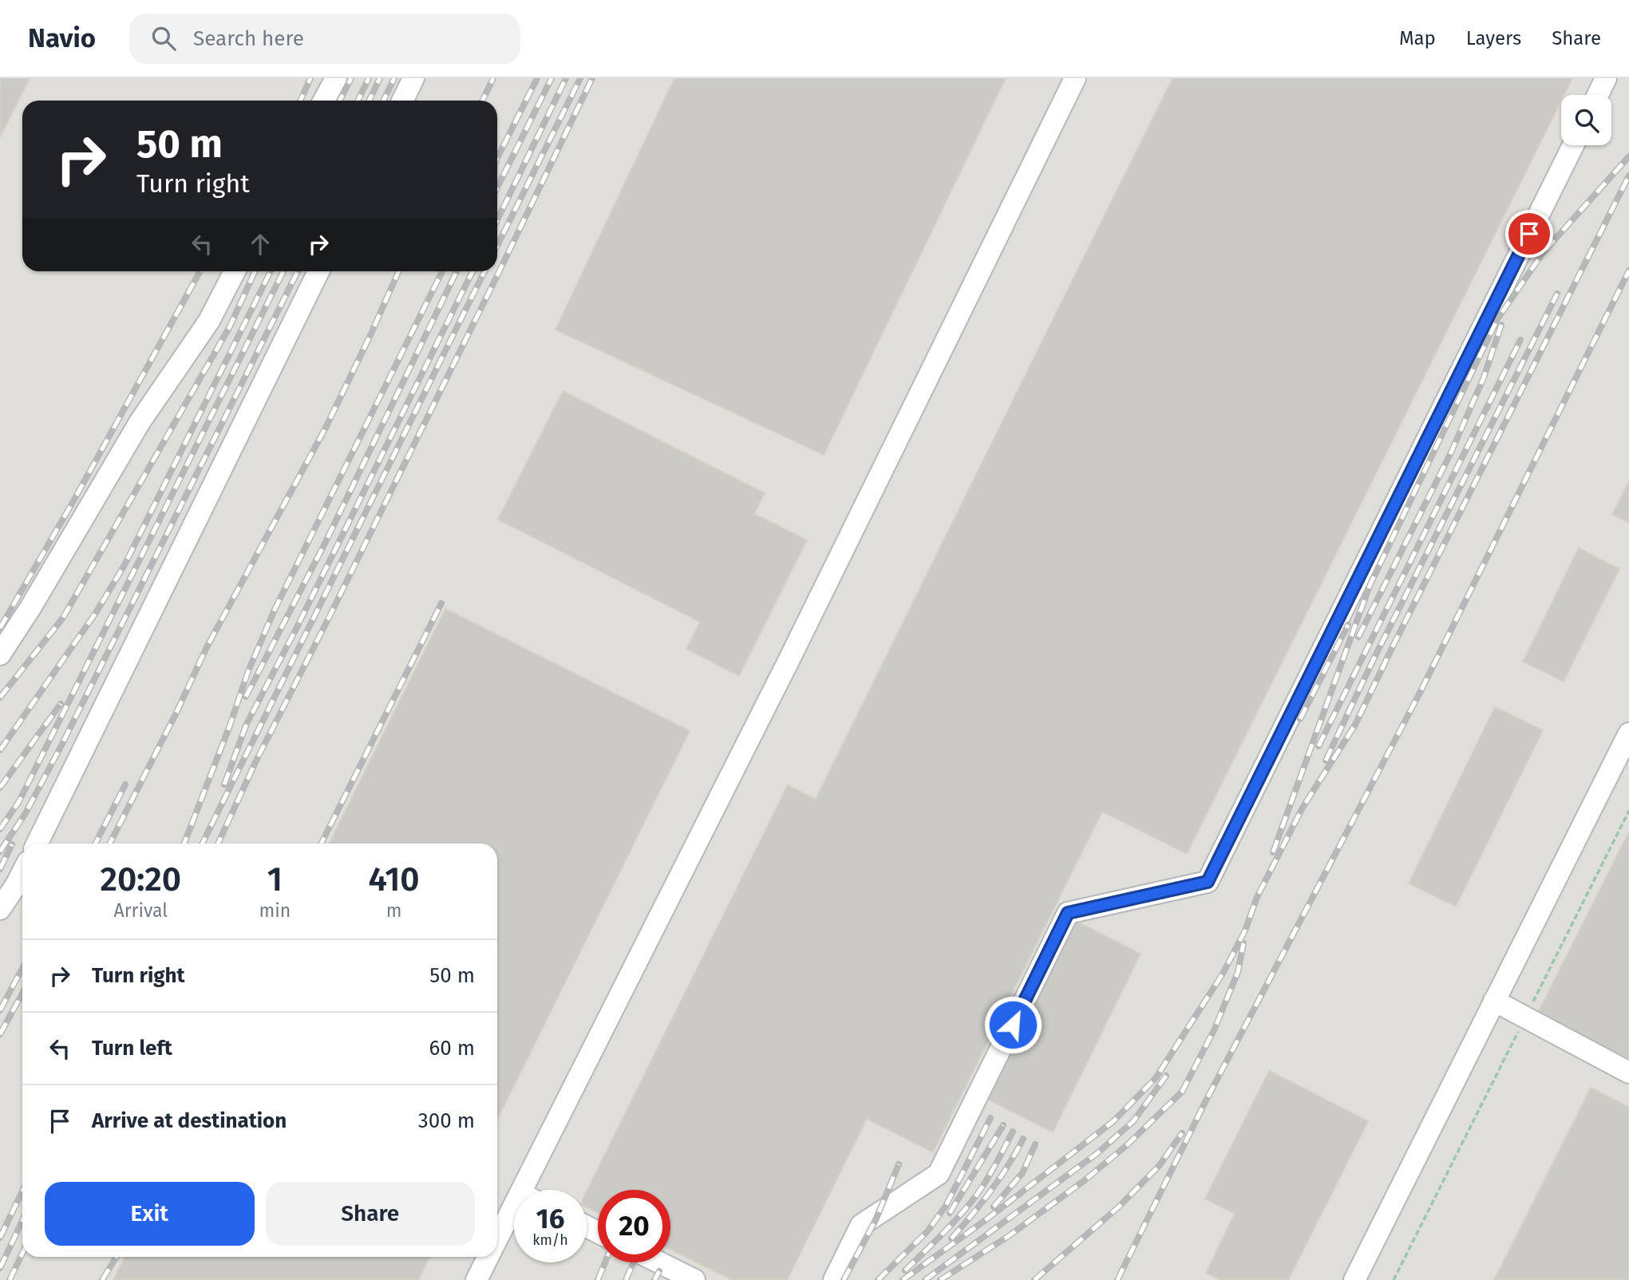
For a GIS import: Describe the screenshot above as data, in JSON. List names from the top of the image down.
{
  "page": {
    "header": "Navio",
    "search": "Search here",
    "nav": ["Map", "Layers", "Share"],
    "turn": ["50 m", "Turn right"],
    "eta": [
      "20:20",
      "Arrival",
      "1",
      "min",
      "410",
      "m"
    ],
    "list": [
      {
        "name": "Turn right",
        "value": "50 m"
      },
      {
        "name": "Turn left",
        "value": "60 m"
      },
      {
        "name": "Arrive at destination",
        "value": "300 m"
      }
    ],
    "buttons": ["Exit", "Share"],
    "speed": "16 km/h",
    "limit": "20"
  }
}
